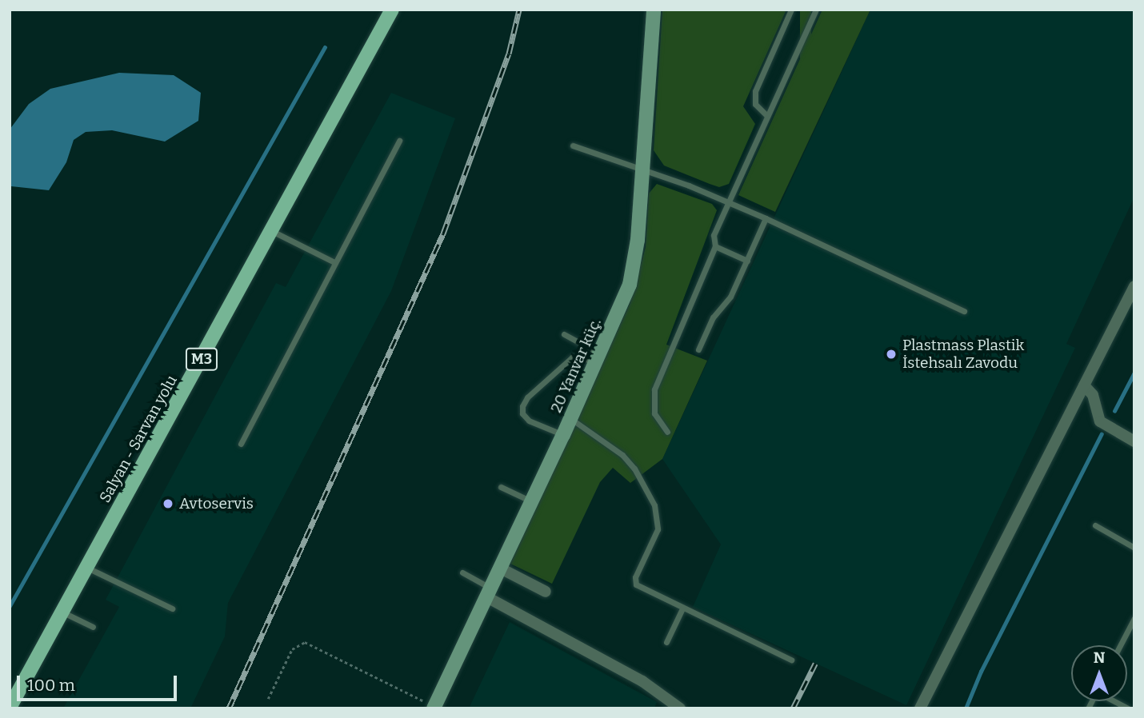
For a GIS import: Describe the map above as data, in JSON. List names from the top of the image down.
{
  "streets": {
    "main road": ["M3", "Salyan - Sarvan yolu"],
    "street": ["20 Yanvar küç."]
  },
  "places": ["Plastmass Plastik İstehsalı Zavodu", "Avtoservis"],
  "scale_bar": "100 m",
  "north": "top"
}
